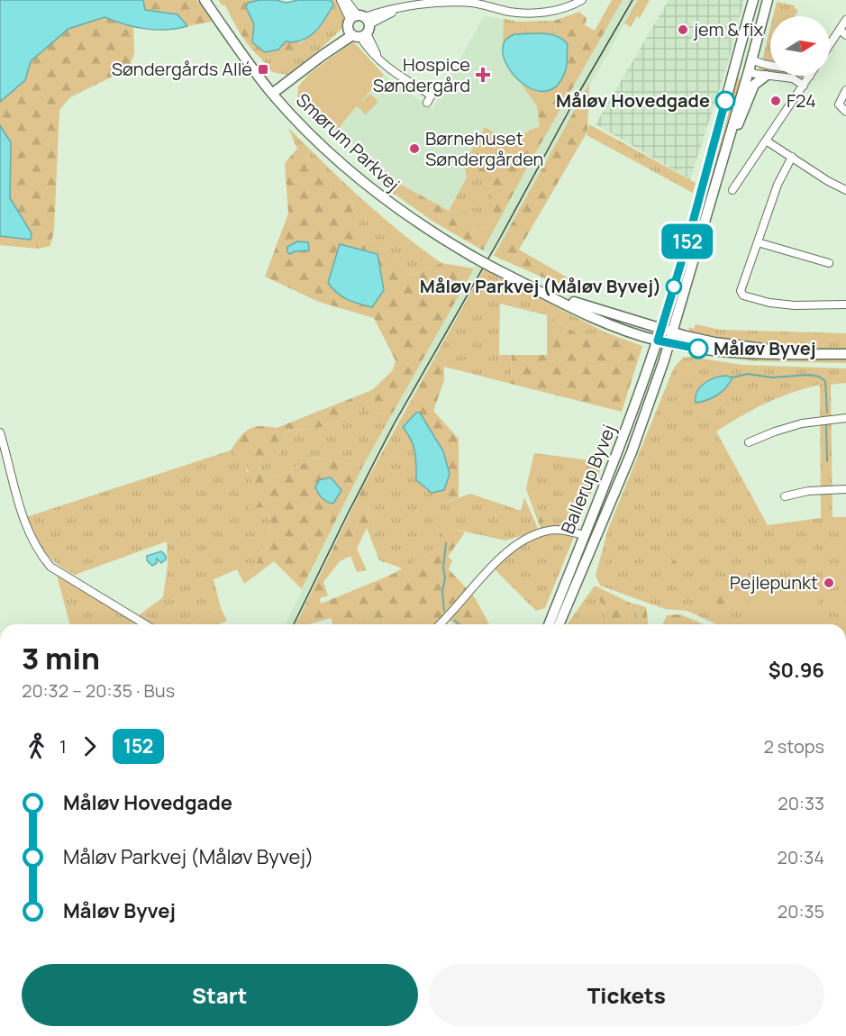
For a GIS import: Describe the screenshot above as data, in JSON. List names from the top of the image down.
{
  "streets": {
    "main road": ["Smørum Parkvej", "Ballerup Byvej"]
  },
  "crossings": [
    ["Smørum Parkvej", "Ballerup Byvej"]
  ],
  "places": {
    "other": [
      "jem & fix",
      "Måløv Hovedgade",
      "F24",
      "Børnehuset Søndergården",
      "Måløv Parkvej (Måløv Byvej)",
      "Måløv Byvej",
      "Pejlepunkt"
    ],
    "transit": ["Søndergårds Allé"],
    "health": ["Hospice Søndergård"]
  },
  "lines": ["bus line 152"],
  "north": "right",
  "page": {
    "on_map": "152",
    "heading": ["3 min", "20:32 – 20:35 · Bus", "$0.96"],
    "legs": ["1", "152", "2 stops"],
    "list": [
      {
        "name": "Måløv Hovedgade",
        "value": "20:33"
      },
      {
        "name": "Måløv Parkvej (Måløv Byvej)",
        "value": "20:34"
      },
      {
        "name": "Måløv Byvej",
        "value": "20:35"
      }
    ],
    "buttons": ["Start", "Tickets"]
  }
}
